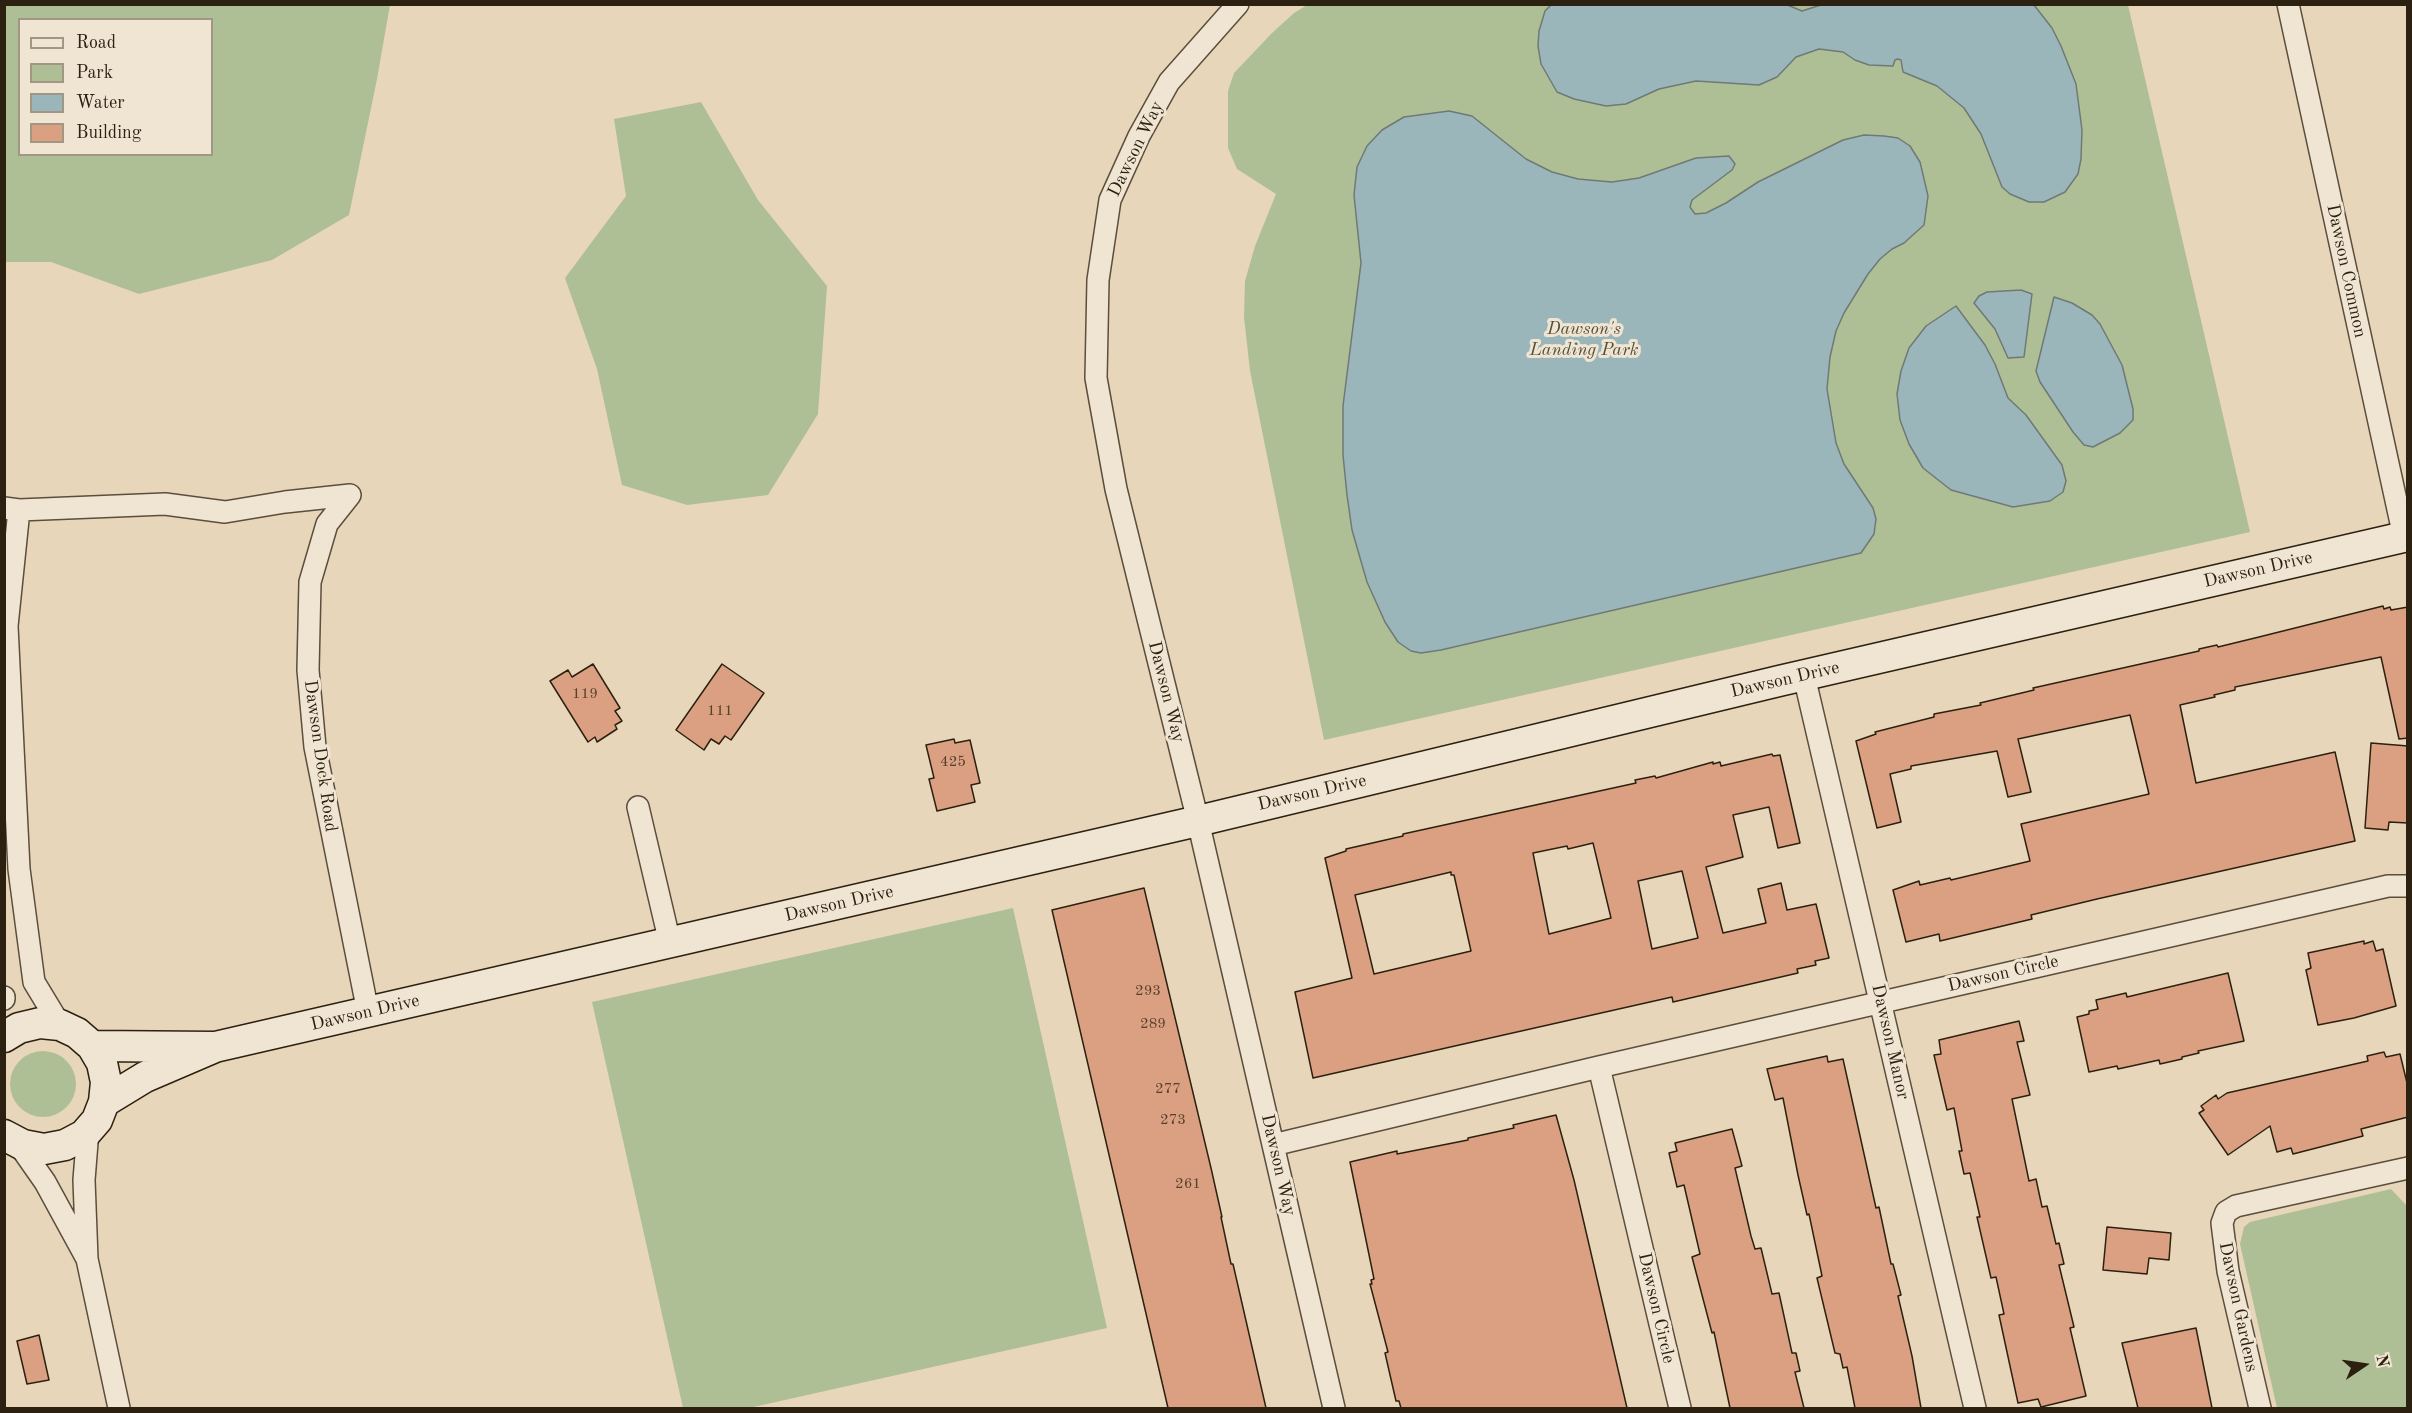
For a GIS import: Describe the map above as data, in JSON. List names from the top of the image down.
{
  "streets": {
    "street": [
      "Dawson Way",
      "Dawson Common",
      "Dawson Drive",
      "Dawson Dock Road",
      "Dawson Circle",
      "Dawson Manor",
      "Dawson Gardens"
    ]
  },
  "crossings": [
    ["Dawson Way", "Dawson Drive"],
    ["Dawson Way", "Dawson Circle"],
    ["Dawson Common", "Dawson Drive"],
    ["Dawson Drive", "Dawson Dock Road"],
    ["Dawson Drive", "Dawson Manor"],
    ["Dawson Circle", "Dawson Manor"]
  ],
  "parks": ["Dawson's Landing Park"],
  "house_numbers": [
    "119",
    "111",
    "425",
    "293",
    "289",
    "277",
    "273",
    "261"
  ],
  "legend": [
    "Road",
    "Park",
    "Water",
    "Building"
  ],
  "north": "right"
}
